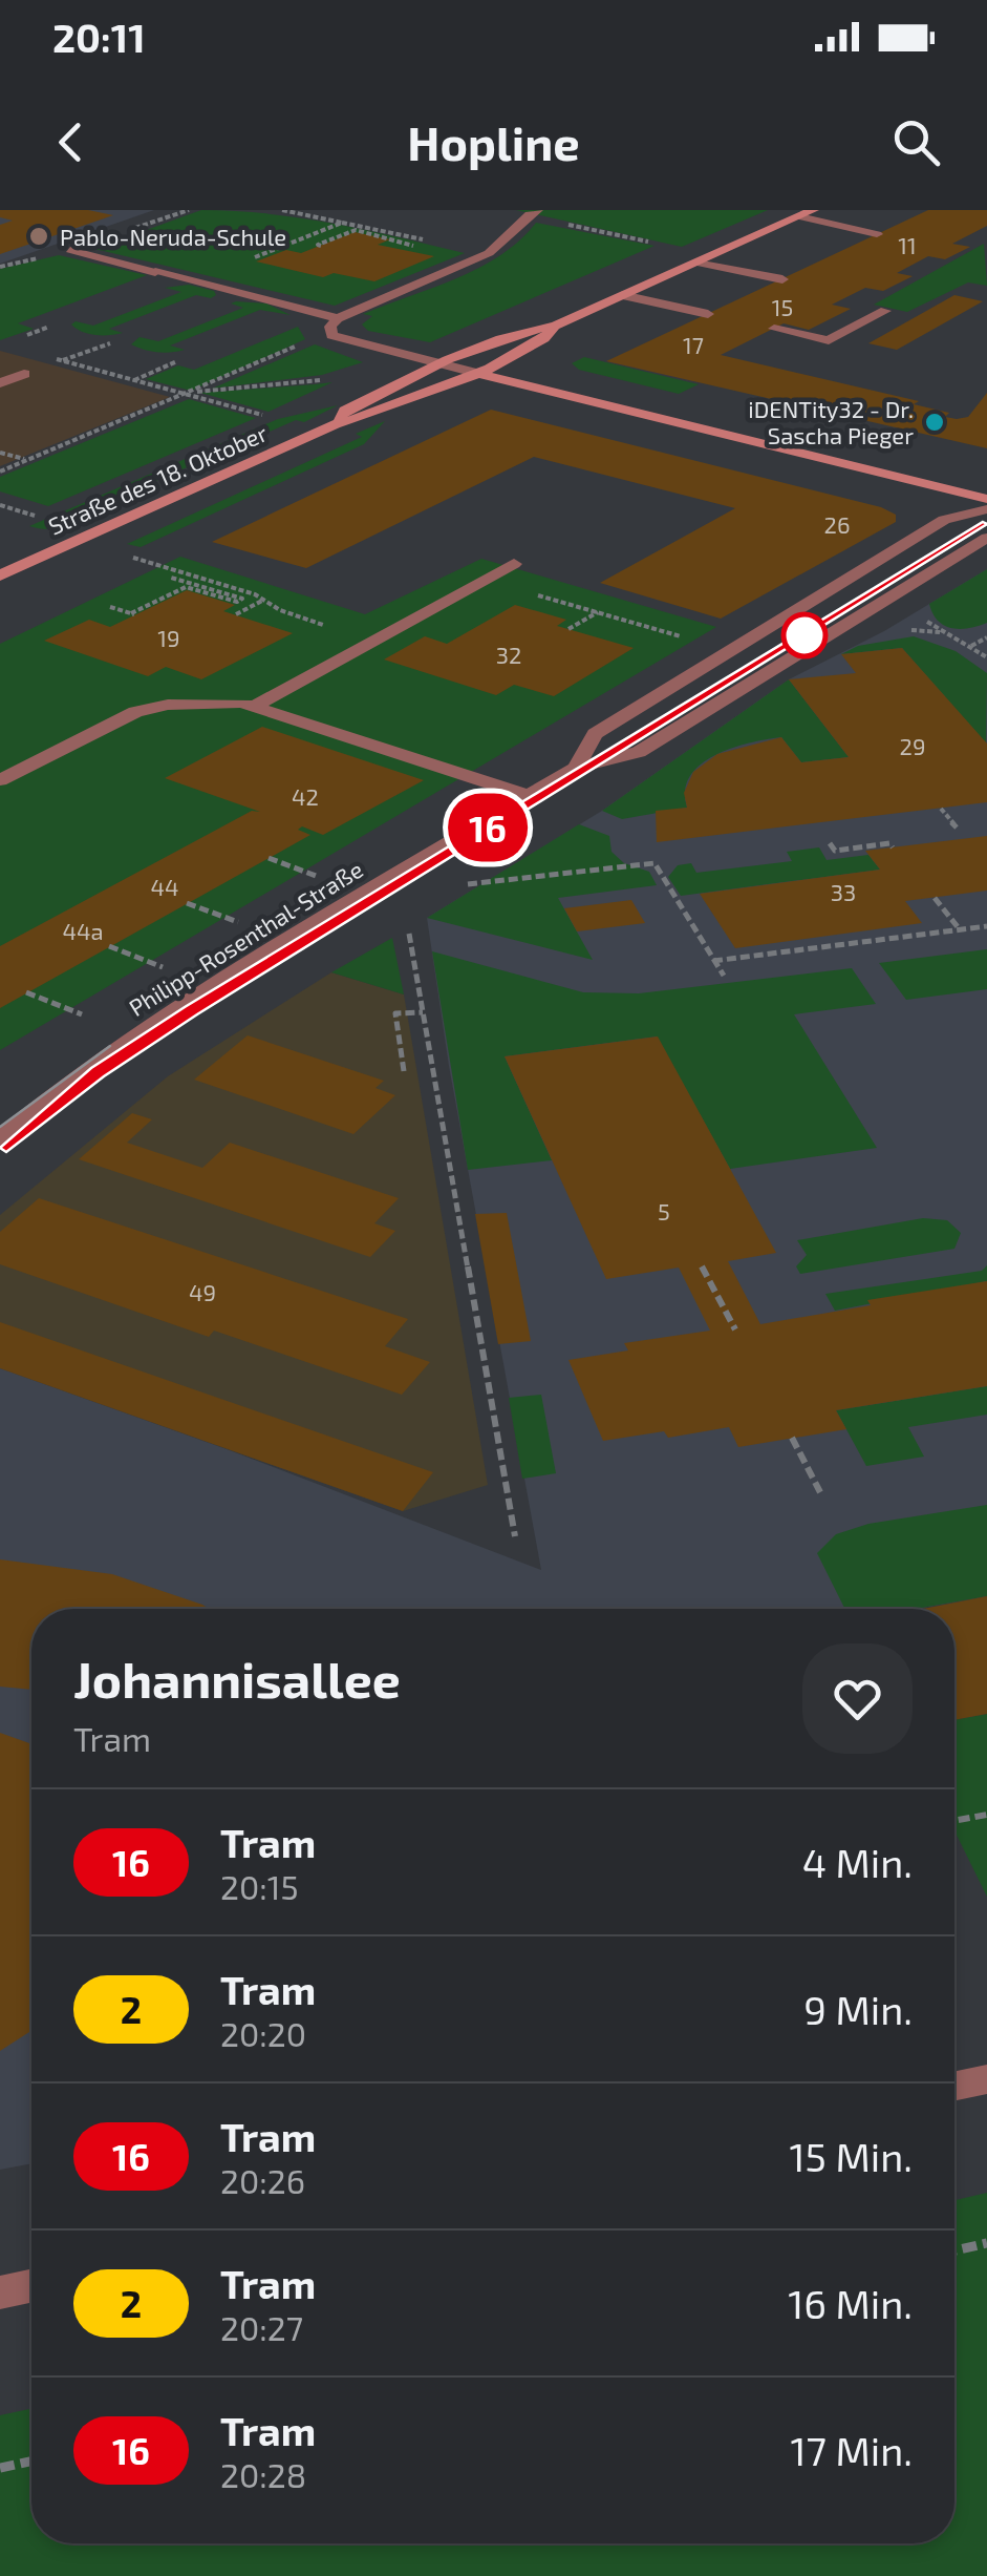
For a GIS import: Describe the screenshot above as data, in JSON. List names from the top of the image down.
{
  "streets": {
    "main road": ["Straße des 18. Oktober"],
    "street": ["Philipp-Rosenthal-Straße"]
  },
  "places": ["Pablo-Neruda-Schule", "iDENTity32 - Dr. Sascha Pieger"],
  "lines": ["tram line 16"],
  "house_numbers": [
    "11",
    "15",
    "17",
    "26",
    "19",
    "32",
    "29",
    "42",
    "44",
    "33",
    "44a",
    "5",
    "49"
  ],
  "page": {
    "status": "20:11",
    "header": "Hopline",
    "on_map": "16",
    "heading": ["Johannisallee", "Tram"],
    "list": [
      {
        "mark": "16",
        "name": "Tram",
        "note": "20:15",
        "value": "4 Min."
      },
      {
        "mark": "2",
        "name": "Tram",
        "note": "20:20",
        "value": "9 Min."
      },
      {
        "mark": "16",
        "name": "Tram",
        "note": "20:26",
        "value": "15 Min."
      },
      {
        "mark": "2",
        "name": "Tram",
        "note": "20:27",
        "value": "16 Min."
      },
      {
        "mark": "16",
        "name": "Tram",
        "note": "20:28",
        "value": "17 Min."
      }
    ]
  }
}
